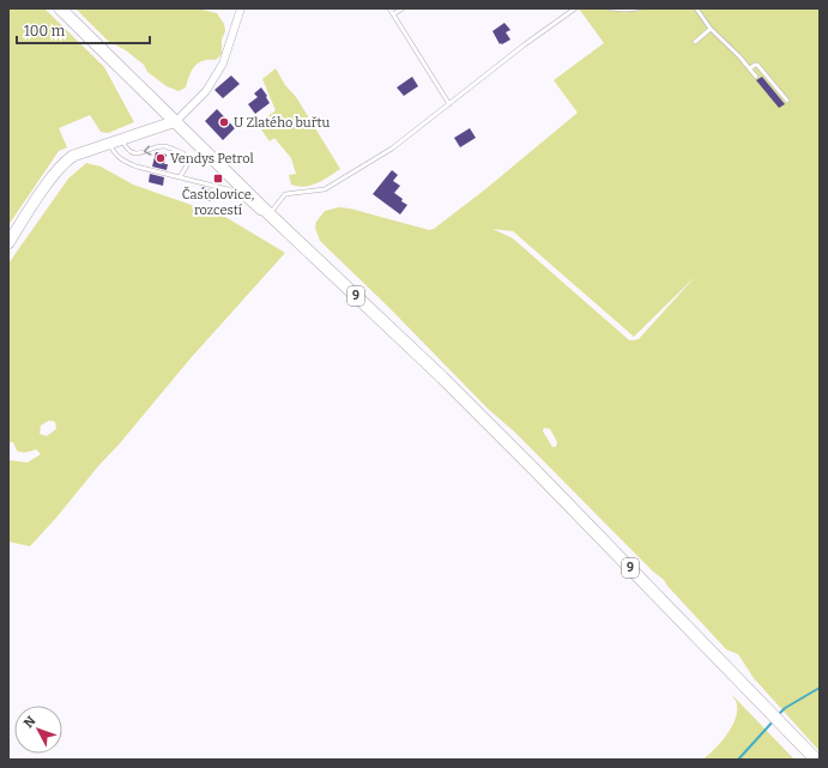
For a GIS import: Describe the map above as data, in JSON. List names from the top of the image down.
{
  "streets": {
    "main road": ["9"]
  },
  "places": {
    "other": ["U Zlatého buřtu", "Vendys Petrol"],
    "transit": ["Častolovice, rozcestí"]
  },
  "scale_bar": "100 m",
  "north": "top left"
}
